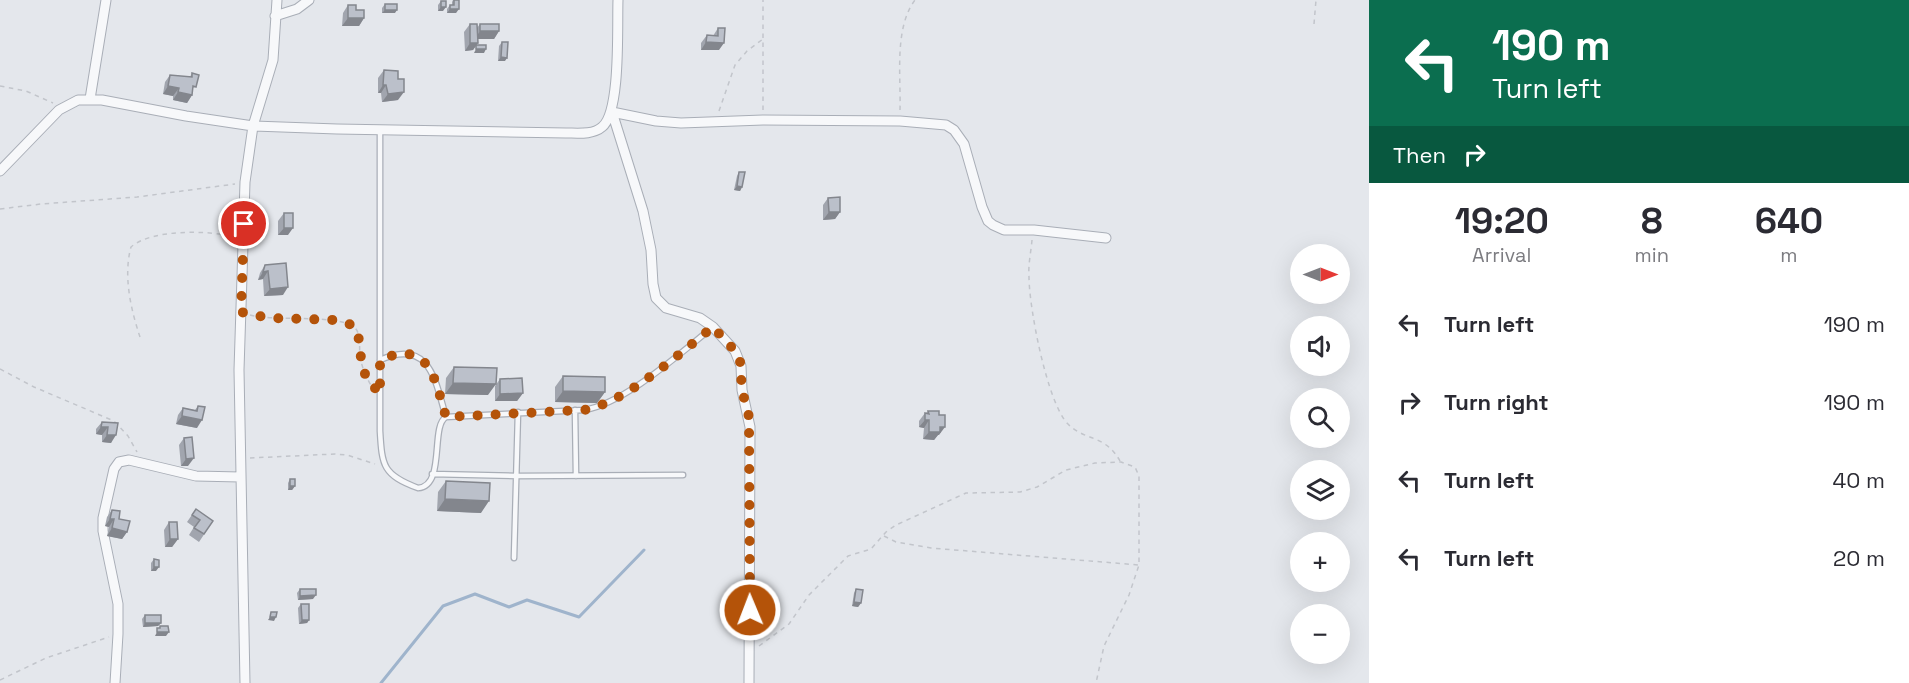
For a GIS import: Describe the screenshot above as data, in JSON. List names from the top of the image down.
{
  "north": "right",
  "page": {
    "turn": ["190 m", "Turn left"],
    "then": "Then",
    "eta": [
      "19:20",
      "Arrival",
      "8",
      "min",
      "640",
      "m"
    ],
    "map_buttons": ["+", "−"],
    "list": [
      {
        "name": "Turn left",
        "value": "190 m"
      },
      {
        "name": "Turn right",
        "value": "190 m"
      },
      {
        "name": "Turn left",
        "value": "40 m"
      },
      {
        "name": "Turn left",
        "value": "20 m"
      }
    ]
  }
}
